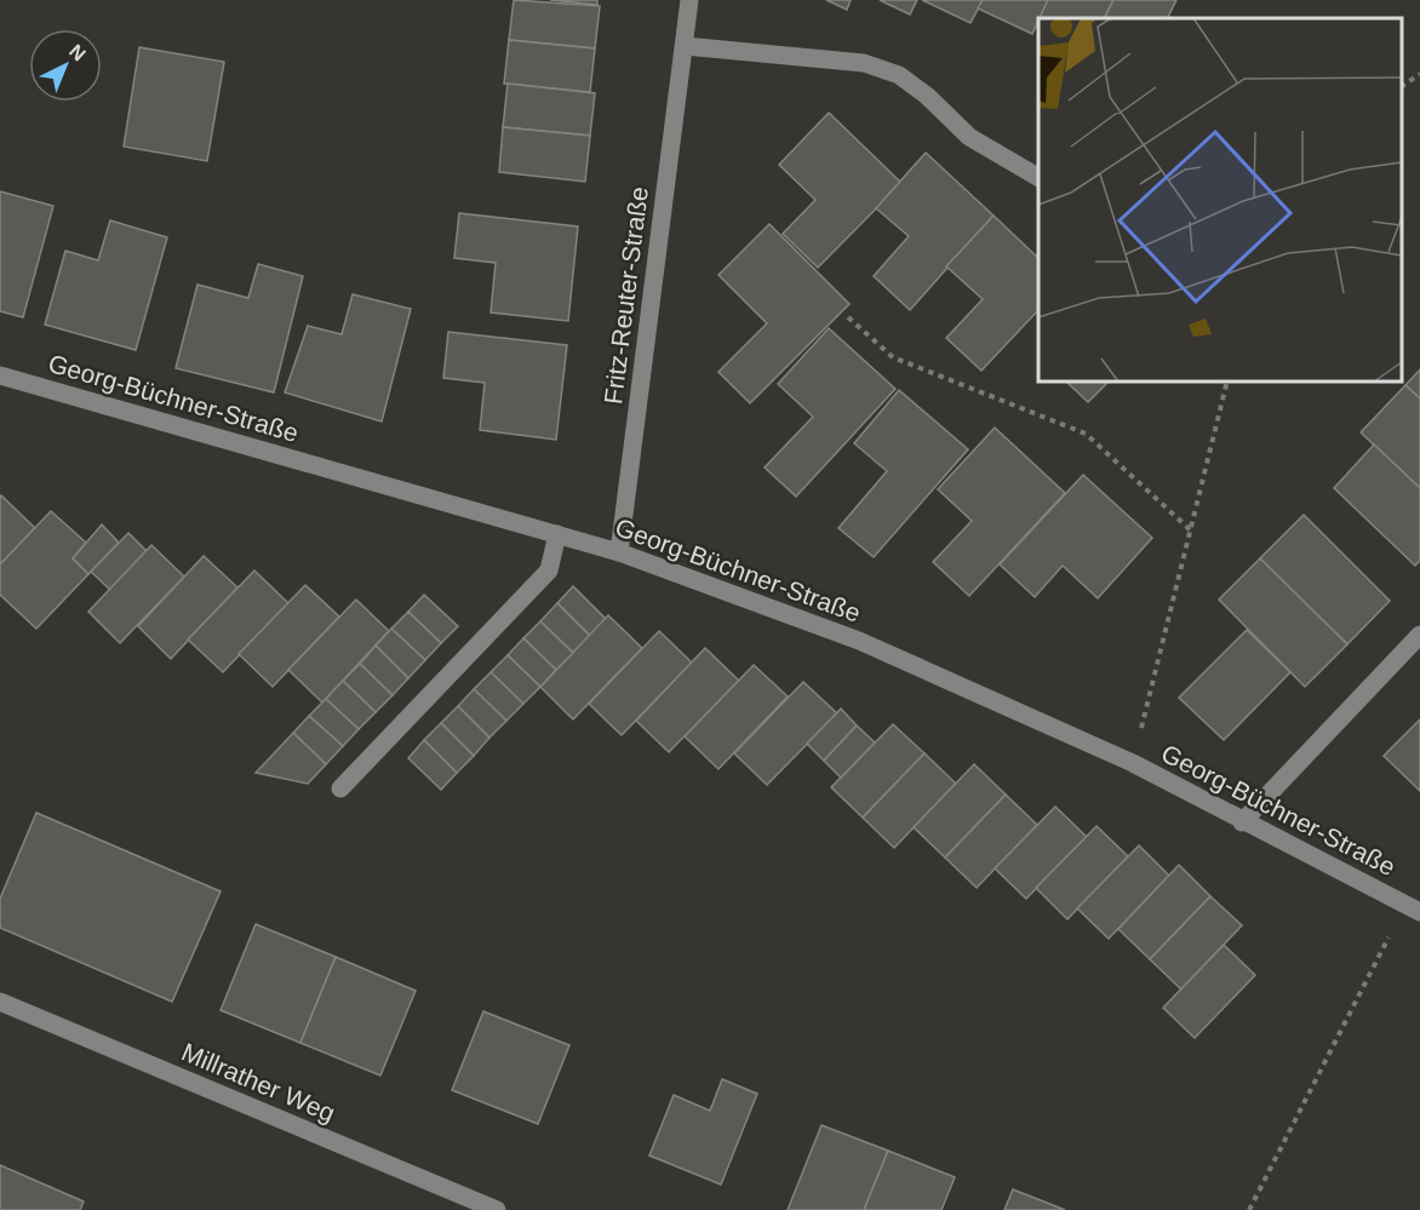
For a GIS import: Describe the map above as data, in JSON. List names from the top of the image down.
{
  "streets": {
    "street": ["Fritz-Reuter-Straße", "Georg-Büchner-Straße", "Millrather Weg"]
  },
  "crossings": [
    ["Fritz-Reuter-Straße", "Georg-Büchner-Straße"]
  ],
  "north": "top right"
}
